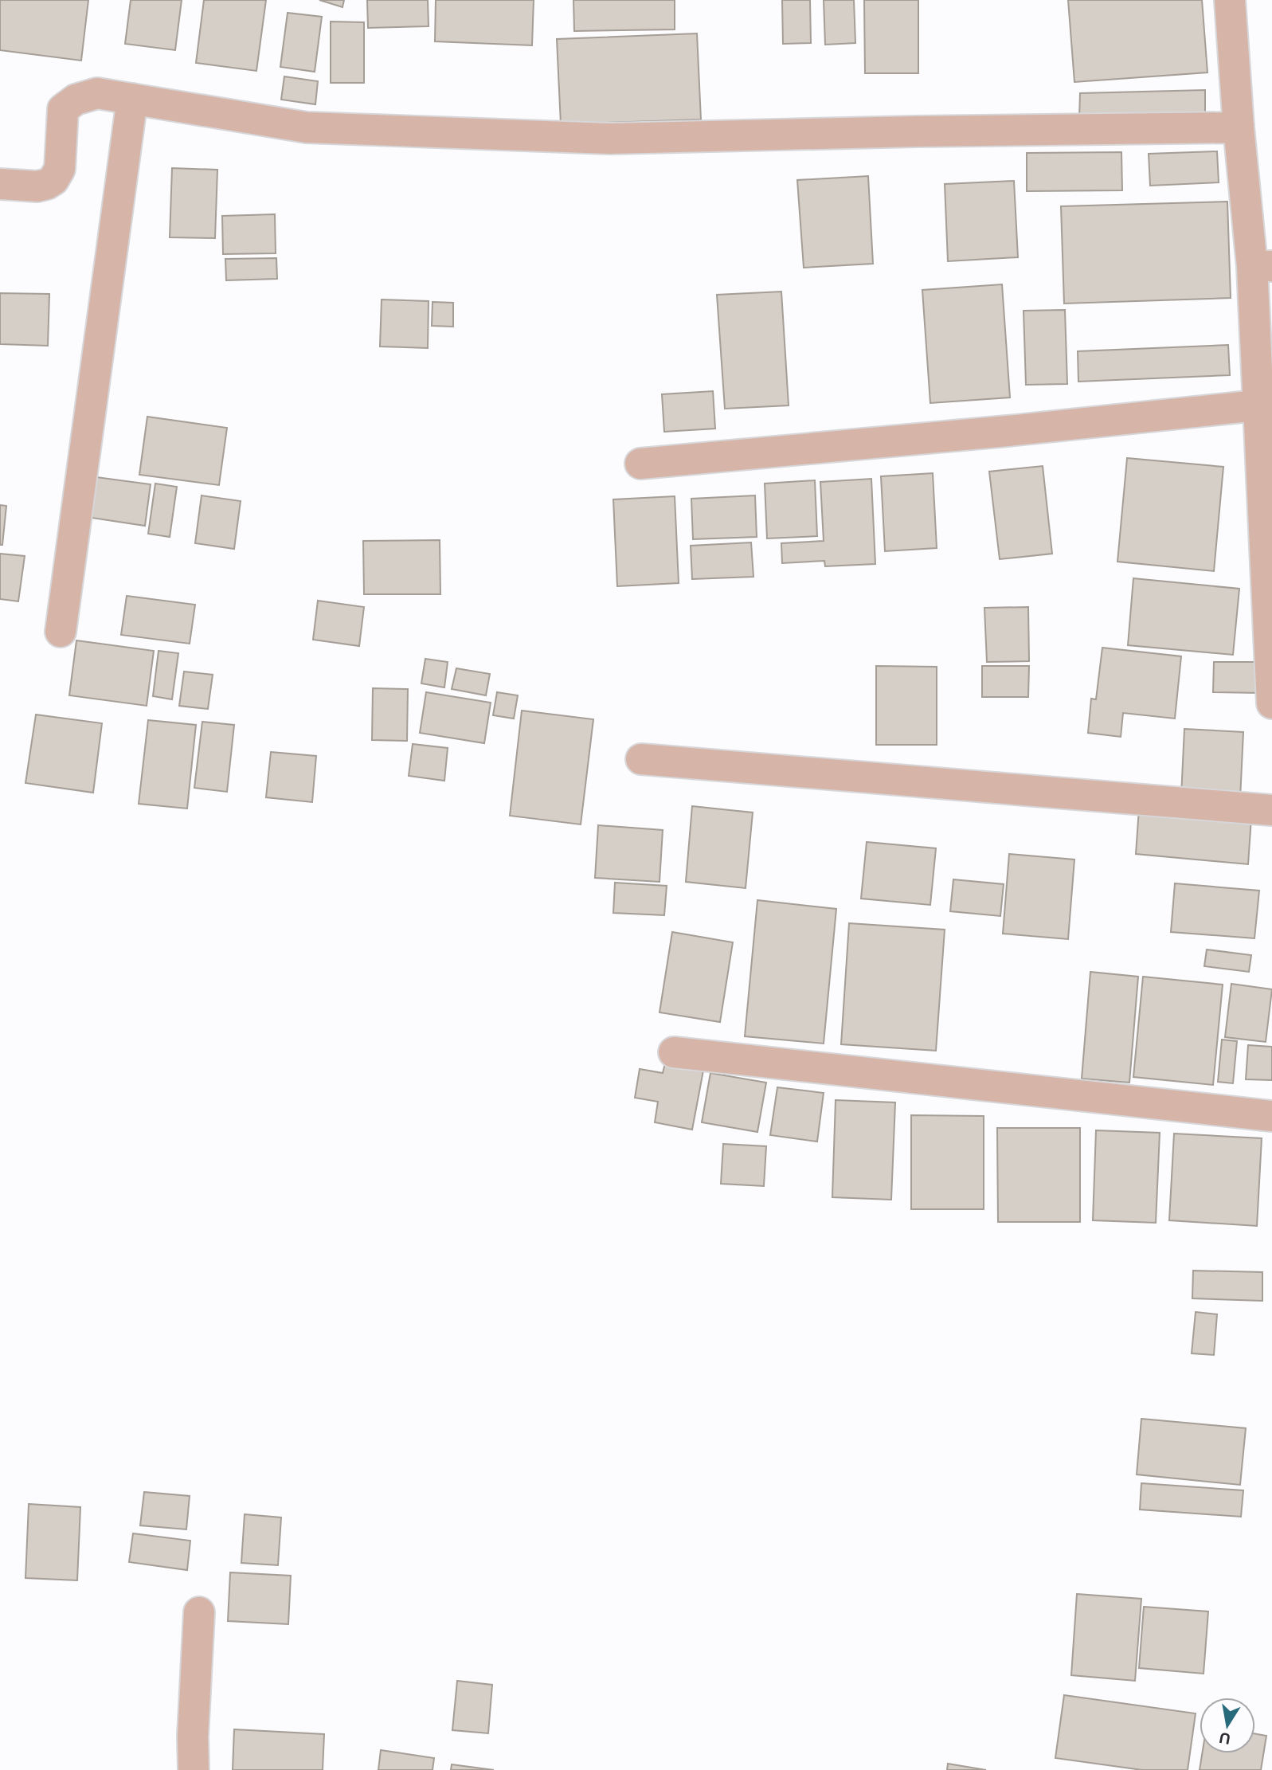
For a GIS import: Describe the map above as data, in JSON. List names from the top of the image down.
{
  "north": "bottom"
}
